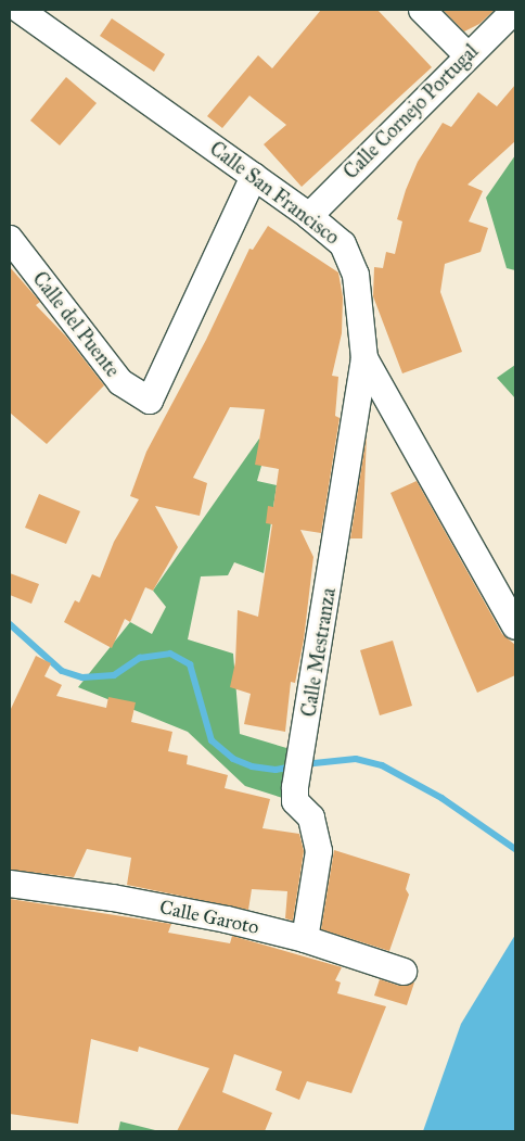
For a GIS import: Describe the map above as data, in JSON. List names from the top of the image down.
{
  "streets": {
    "street": [
      "Calle Cornejo Portugal",
      "Calle San Francisco",
      "Calle del Puente",
      "Calle Mestranza",
      "Calle Garoto"
    ]
  },
  "crossings": [
    ["Calle Cornejo Portugal", "Calle San Francisco"],
    ["Calle San Francisco", "Calle del Puente"],
    ["Calle San Francisco", "Calle Mestranza"],
    ["Calle Mestranza", "Calle Garoto"]
  ]
}
